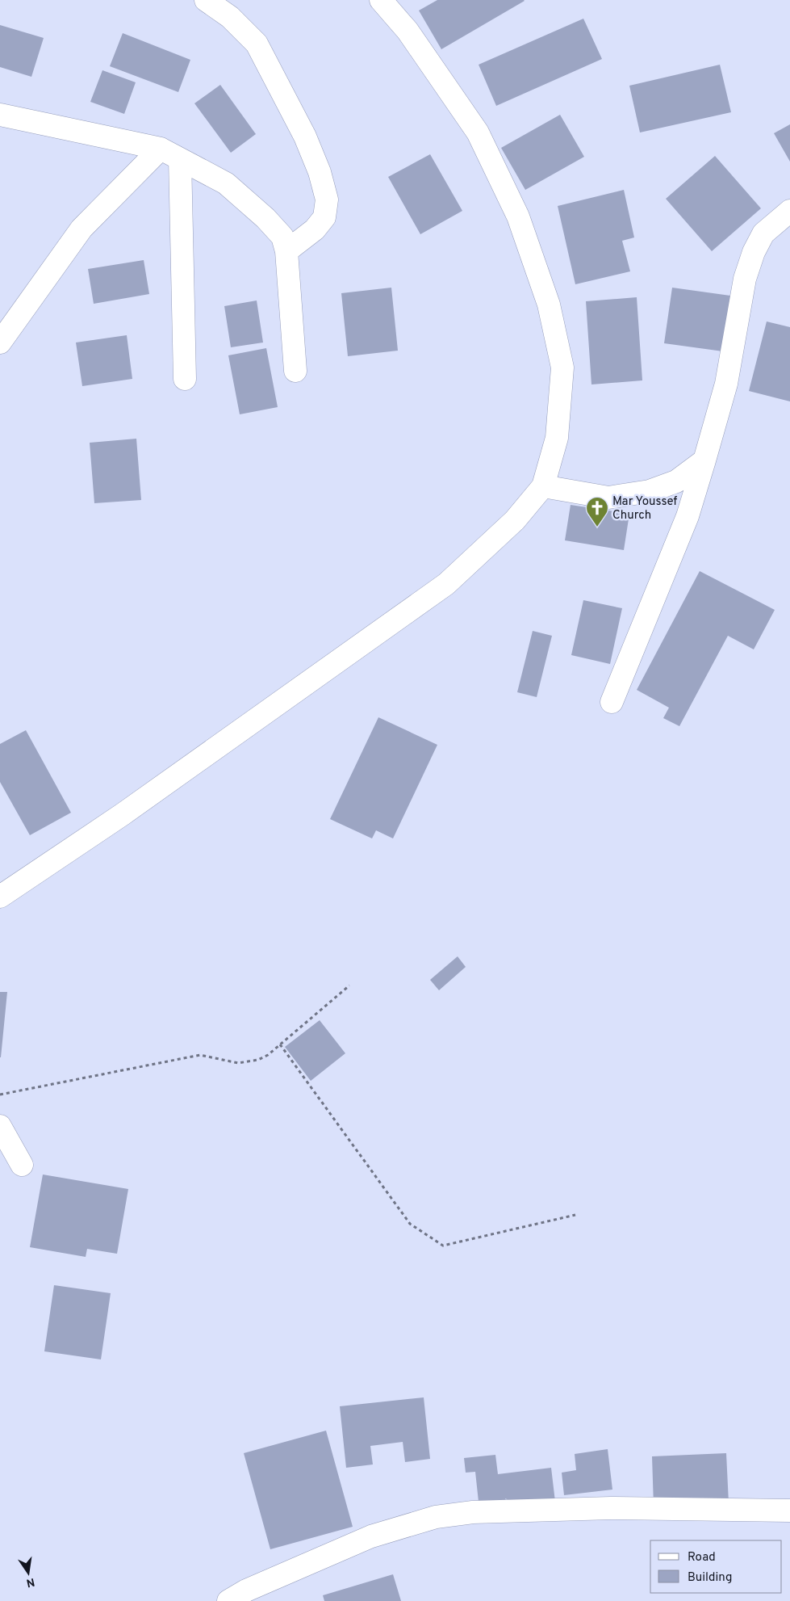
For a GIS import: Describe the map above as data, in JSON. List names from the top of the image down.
{
  "places": {
    "church": ["Mar Youssef Church"]
  },
  "legend": ["Road", "Building"],
  "north": "bottom"
}
